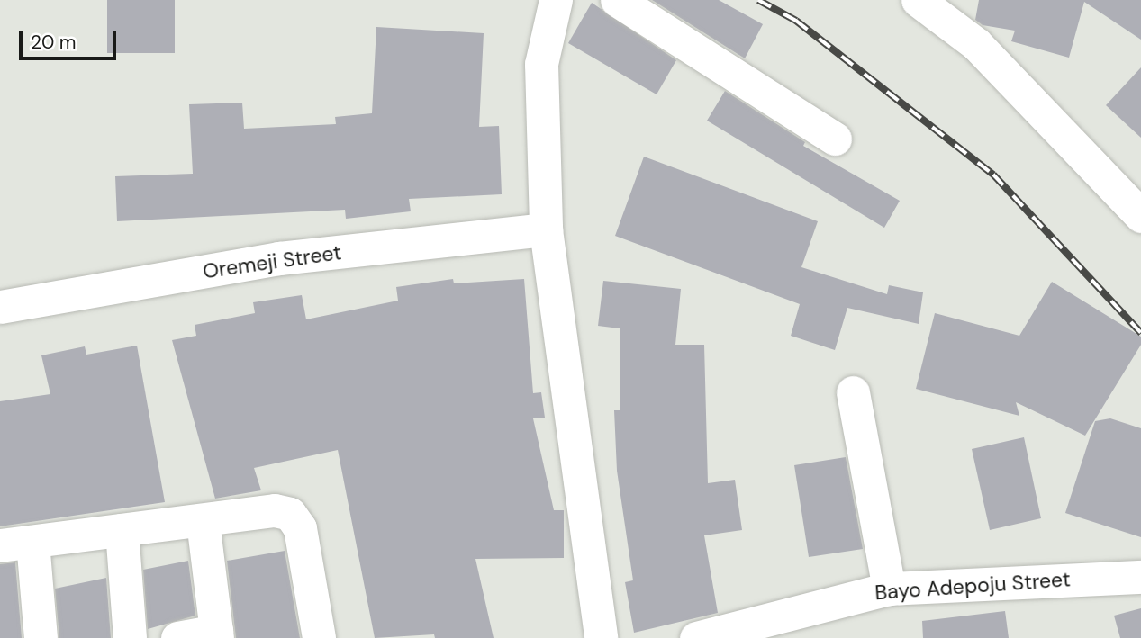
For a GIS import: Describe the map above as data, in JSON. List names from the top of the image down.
{
  "streets": {
    "street": ["Oremeji Street", "Bayo Adepoju Street"]
  },
  "scale_bar": "20 m"
}
